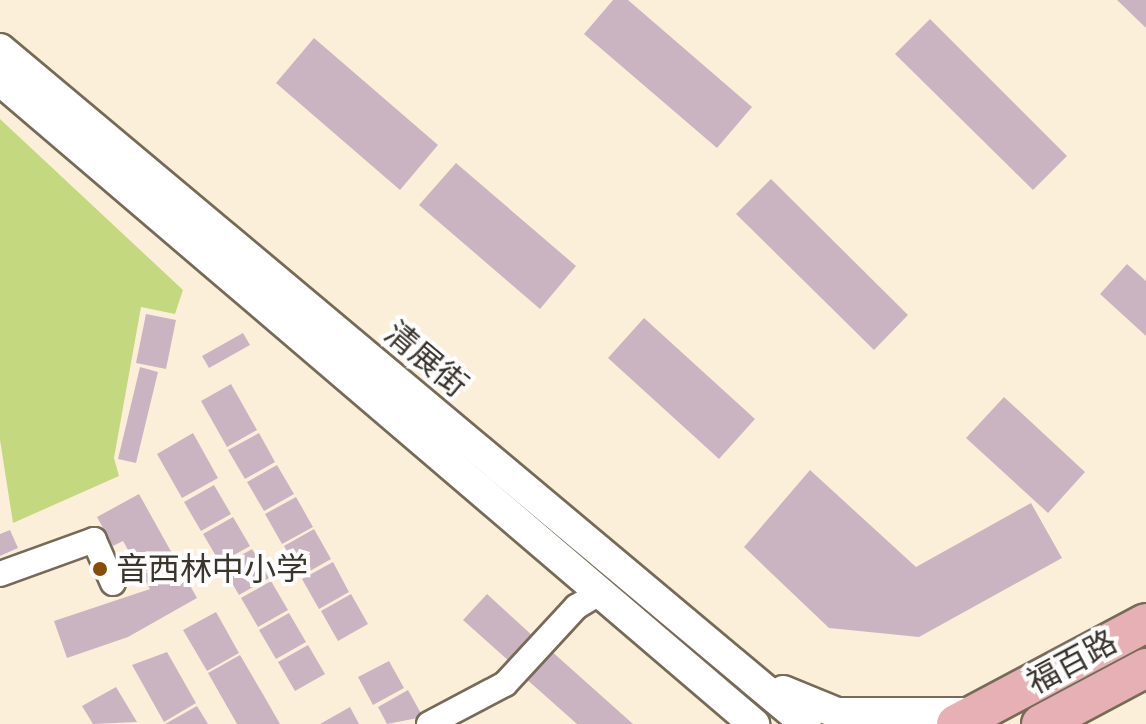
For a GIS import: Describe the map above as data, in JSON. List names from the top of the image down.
{
  "streets": {
    "main road": ["福百路"],
    "street": ["清展街"]
  },
  "places": ["音西林中小学"]
}
